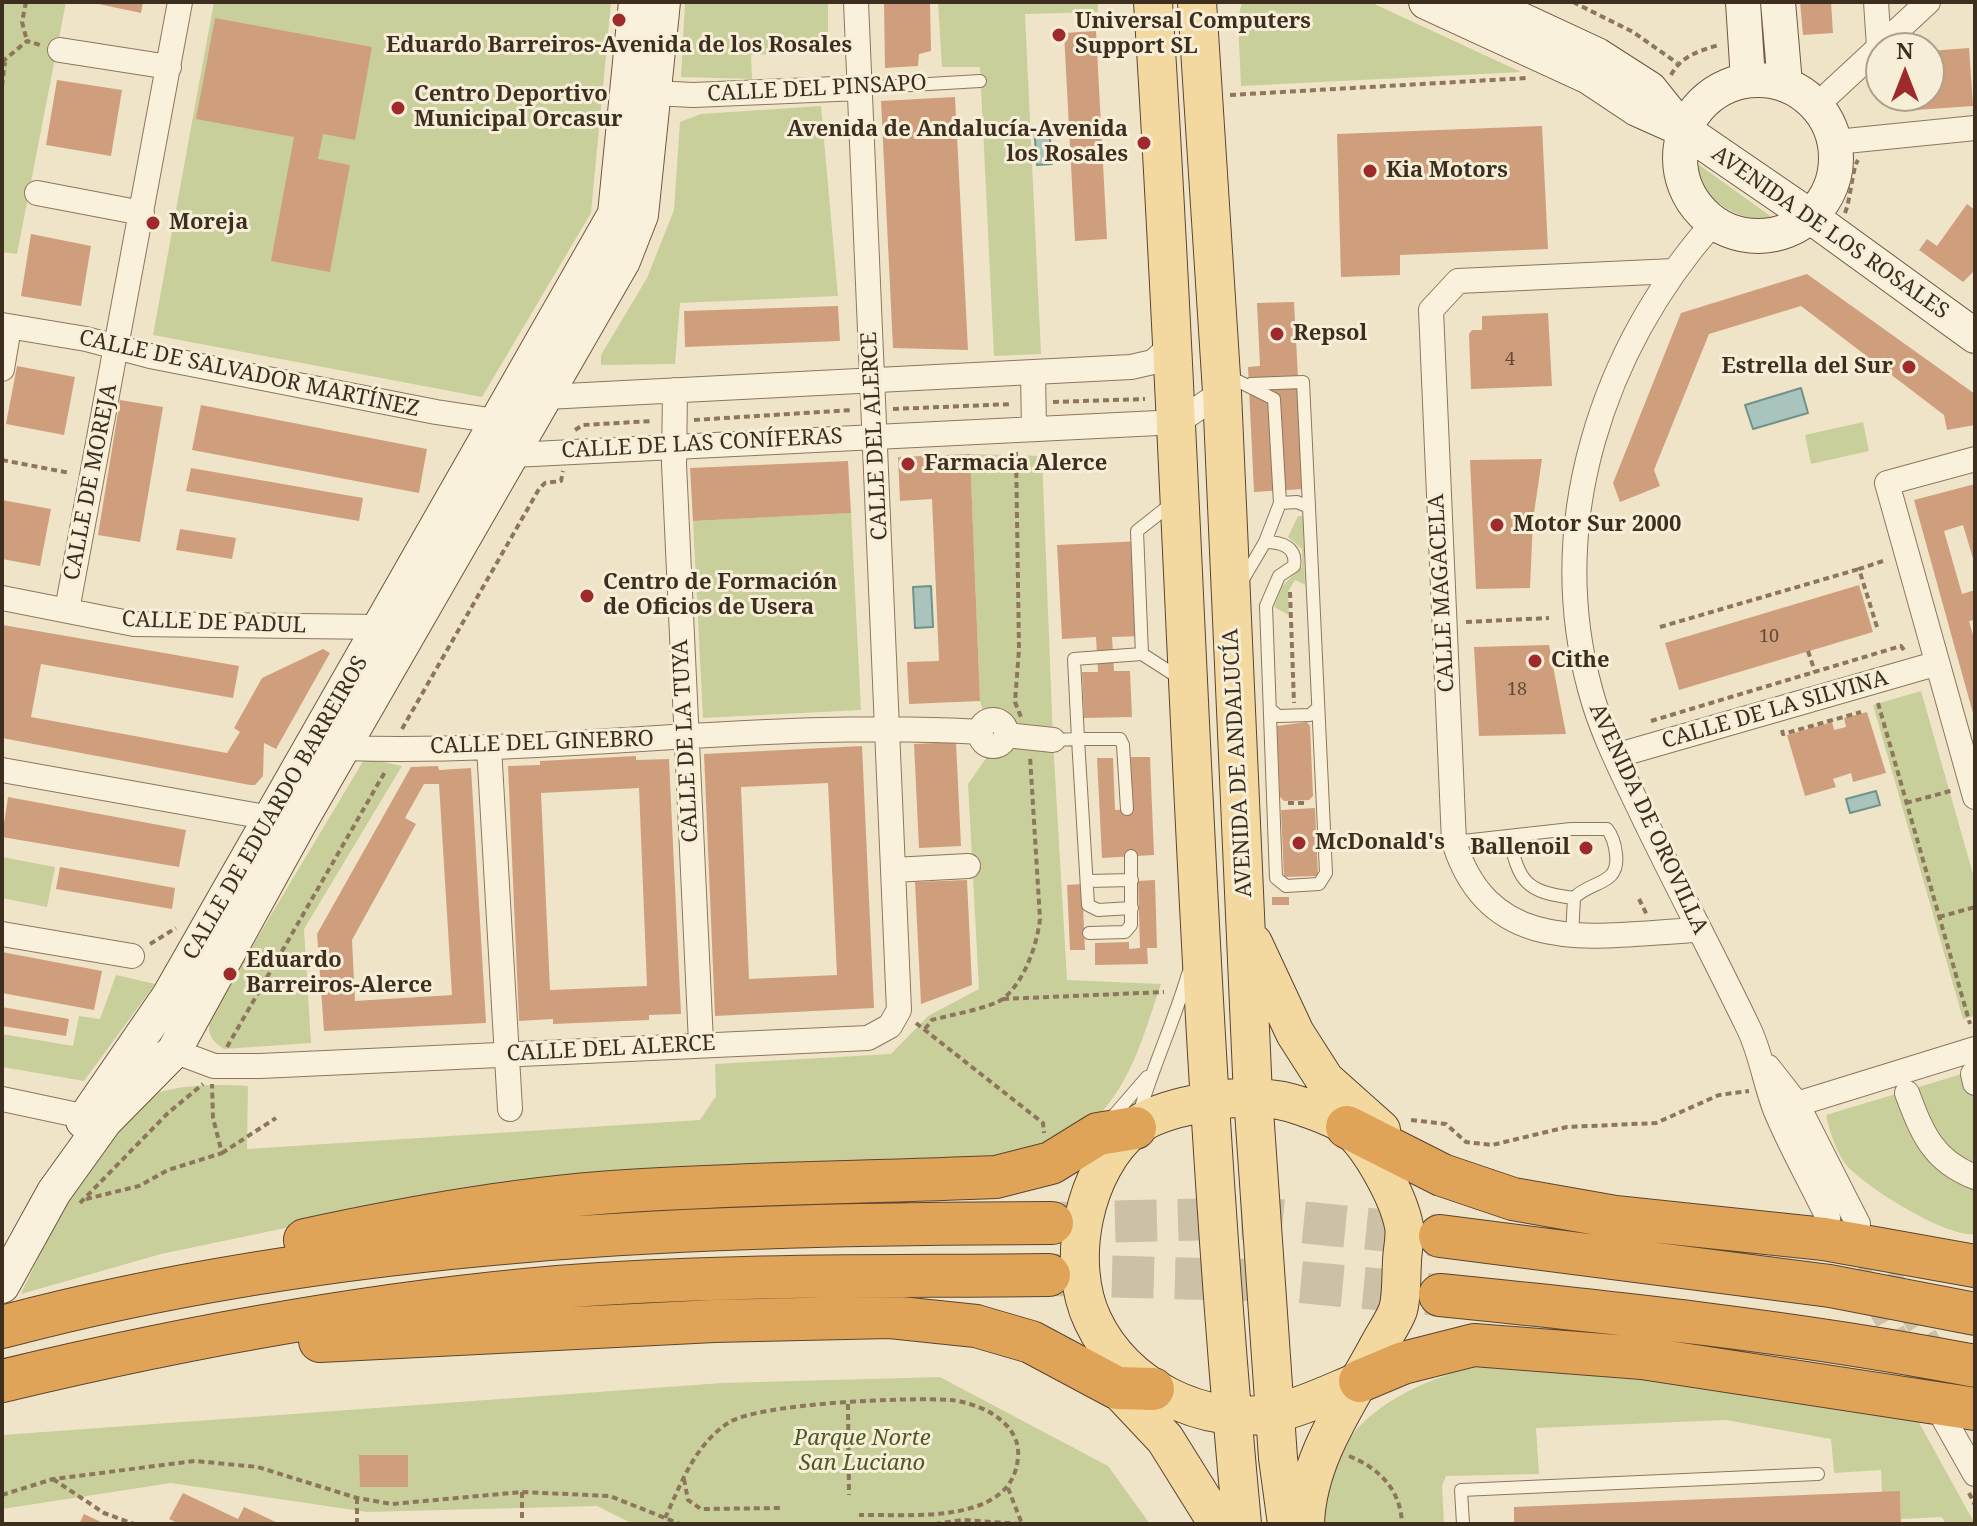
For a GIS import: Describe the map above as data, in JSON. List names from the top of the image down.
{
  "streets": {
    "main road": ["AVENIDA DE ANDALUCÍA"],
    "street": [
      "CALLE DEL PINSAPO",
      "AVENIDA DE LOS ROSALES",
      "CALLE DE SALVADOR MARTÍNEZ",
      "CALLE DEL ALERCE",
      "CALLE DE LAS CONÍFERAS",
      "CALLE DE MOREJA",
      "CALLE MAGACELA",
      "CALLE DE PADUL",
      "CALLE DE LA SILVINA",
      "CALLE DE LA TUYA",
      "CALLE DEL GINEBRO",
      "CALLE DE EDUARDO BARREIROS",
      "AVENIDA DE OROVILLA"
    ]
  },
  "crossings": [
    ["CALLE DEL PINSAPO", "CALLE DEL ALERCE"],
    ["CALLE DEL PINSAPO", "CALLE DE EDUARDO BARREIROS"],
    ["CALLE DE SALVADOR MARTÍNEZ", "CALLE DE MOREJA"],
    ["CALLE DE SALVADOR MARTÍNEZ", "CALLE DE EDUARDO BARREIROS"],
    ["CALLE DEL ALERCE", "CALLE DE LAS CONÍFERAS"],
    ["CALLE DEL ALERCE", "CALLE DE LA TUYA"],
    ["CALLE DEL ALERCE", "CALLE DEL GINEBRO"],
    ["CALLE DEL ALERCE", "CALLE DE EDUARDO BARREIROS"],
    ["CALLE DE LAS CONÍFERAS", "CALLE DE LA TUYA"],
    ["CALLE DE LAS CONÍFERAS", "AVENIDA DE ANDALUCÍA"],
    ["CALLE DE LAS CONÍFERAS", "CALLE DE EDUARDO BARREIROS"],
    ["CALLE DE MOREJA", "CALLE DE PADUL"],
    ["CALLE MAGACELA", "AVENIDA DE OROVILLA"],
    ["CALLE DE PADUL", "CALLE DE EDUARDO BARREIROS"],
    ["CALLE DE LA SILVINA", "AVENIDA DE OROVILLA"],
    ["CALLE DE LA TUYA", "CALLE DEL GINEBRO"],
    ["CALLE DEL GINEBRO", "CALLE DE EDUARDO BARREIROS"]
  ],
  "parks": ["Parque Norte San Luciano"],
  "places": [
    "Eduardo Barreiros-Avenida de los Rosales",
    "Universal Computers Support SL",
    "Centro Deportivo Municipal Orcasur",
    "Avenida de Andalucía-Avenida los Rosales",
    "Kia Motors",
    "Moreja",
    "Repsol",
    "Estrella del Sur",
    "Farmacia Alerce",
    "Motor Sur 2000",
    "Centro de Formación de Oficios de Usera",
    "Cithe",
    "McDonald's",
    "Ballenoil",
    "Eduardo Barreiros-Alerce"
  ],
  "house_numbers": ["4", "10", "18"],
  "north": "top"
}
